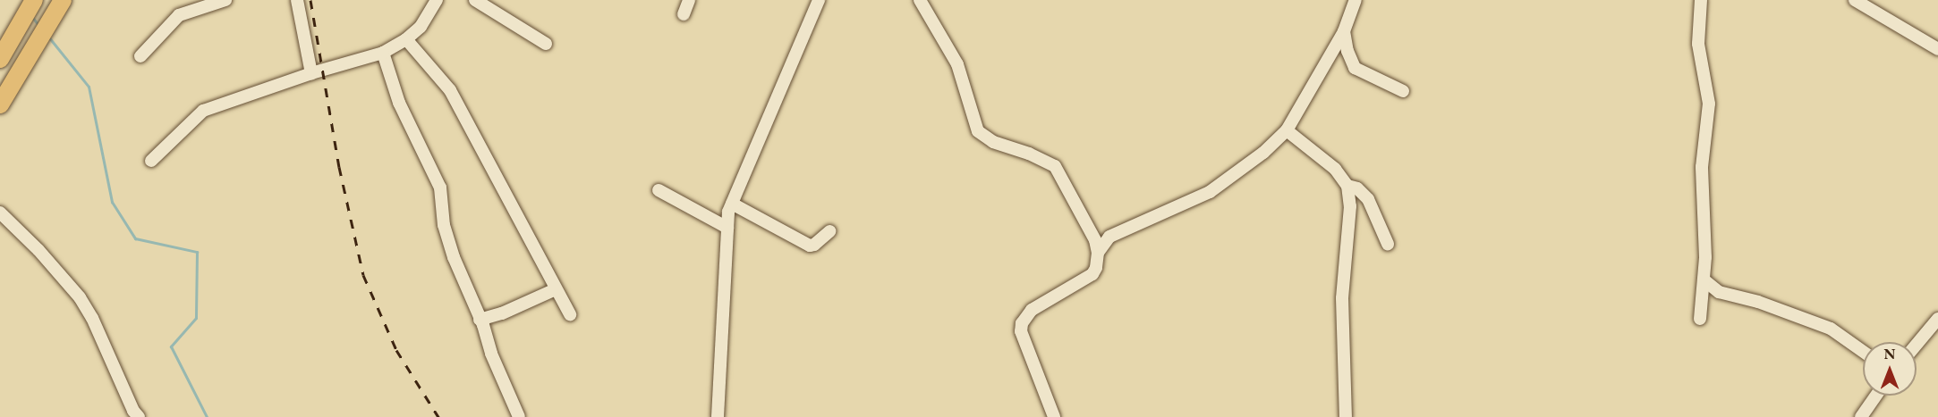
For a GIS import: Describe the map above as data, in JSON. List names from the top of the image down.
{
  "north": "top"
}
